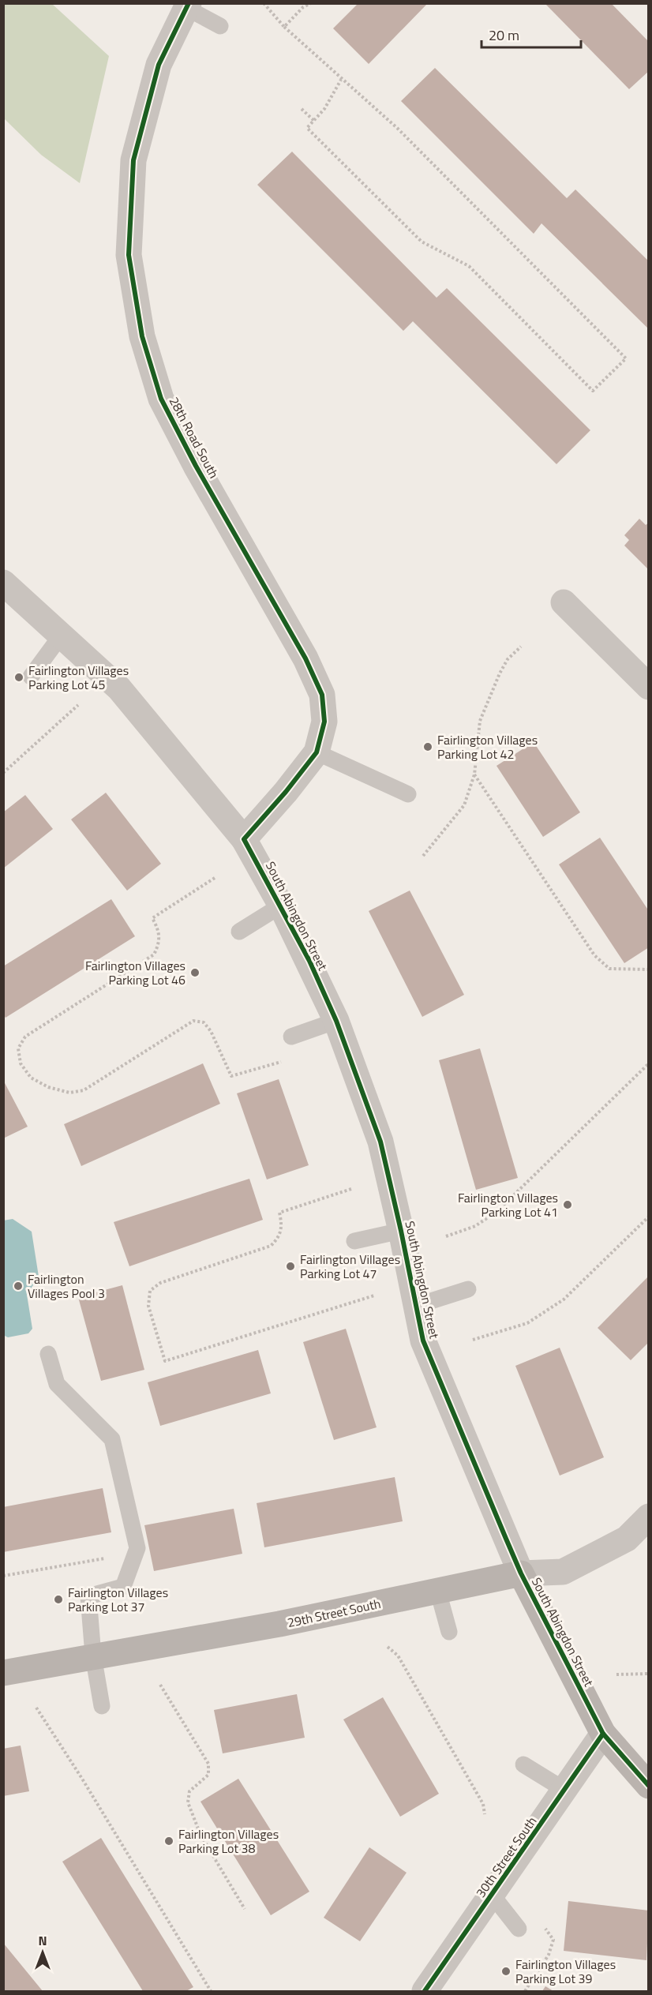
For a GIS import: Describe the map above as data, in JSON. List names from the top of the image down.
{
  "streets": {
    "street": [
      "28th Road South",
      "South Abingdon Street",
      "29th Street South",
      "30th Street South"
    ]
  },
  "crossings": [
    ["28th Road South", "South Abingdon Street"],
    ["South Abingdon Street", "29th Street South"],
    ["South Abingdon Street", "30th Street South"]
  ],
  "places": [
    "Fairlington Villages Parking Lot 45",
    "Fairlington Villages Parking Lot 42",
    "Fairlington Villages Parking Lot 46",
    "Fairlington Villages Parking Lot 41",
    "Fairlington Villages Parking Lot 47",
    "Fairlington Villages Pool 3",
    "Fairlington Villages Parking Lot 37",
    "Fairlington Villages Parking Lot 38",
    "Fairlington Villages Parking Lot 39"
  ],
  "scale_bar": "20 m",
  "north": "top"
}
